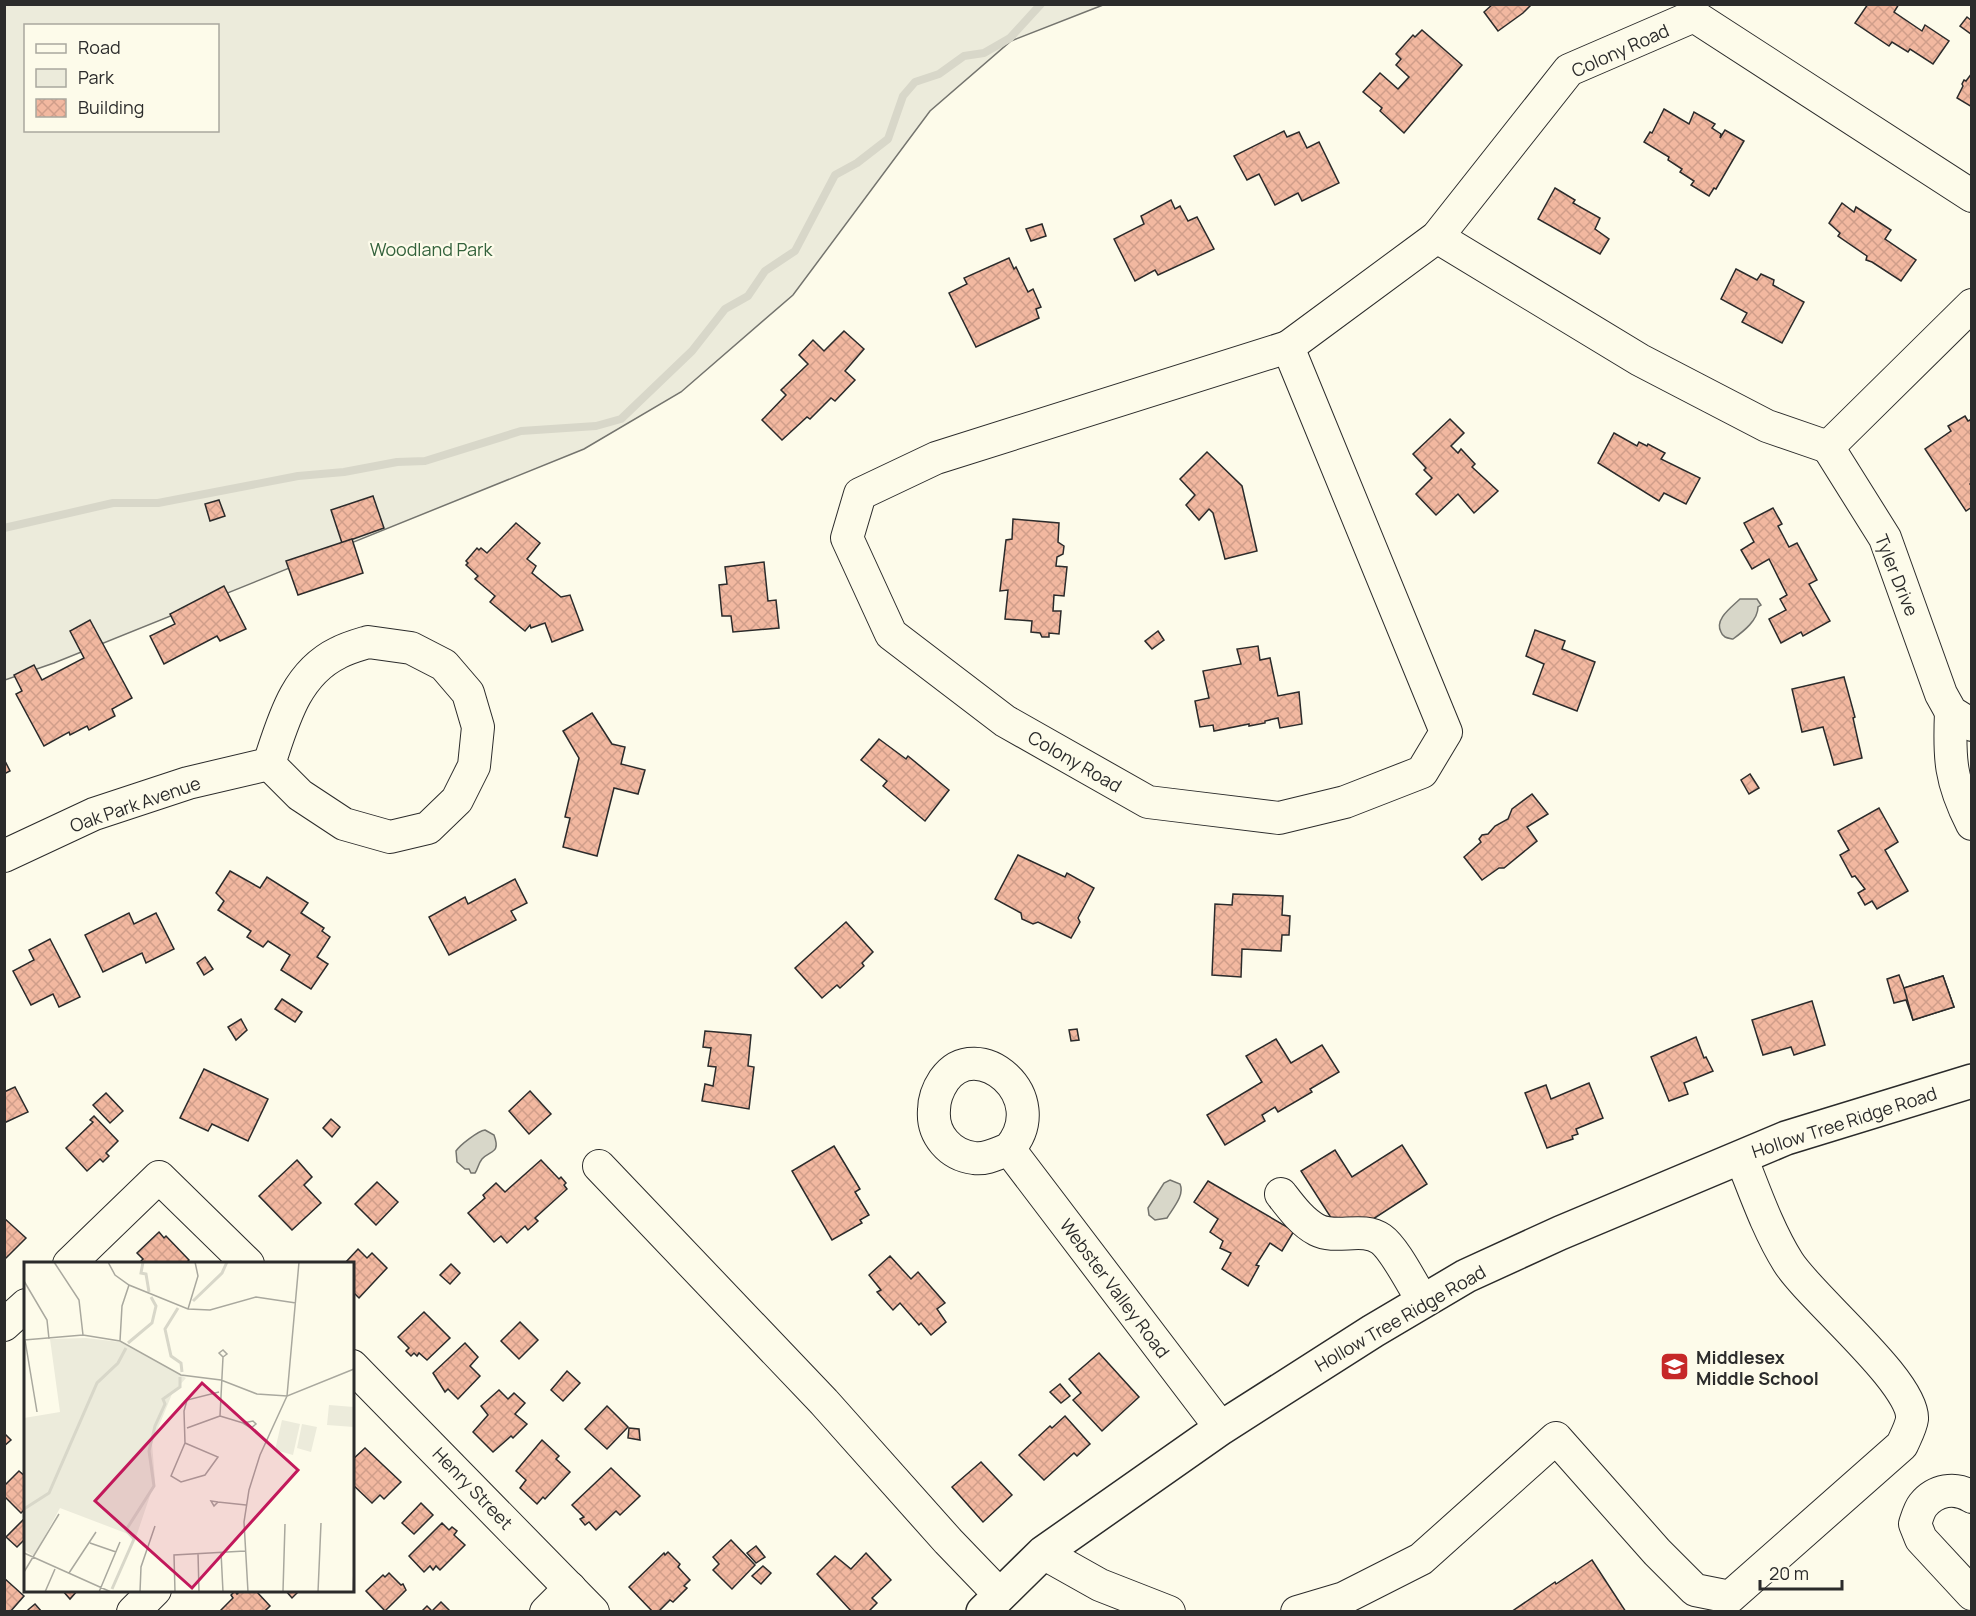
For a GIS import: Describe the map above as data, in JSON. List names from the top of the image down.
{
  "streets": {
    "main road": ["Hollow Tree Ridge Road"],
    "street": [
      "Colony Road",
      "Tyler Drive",
      "Oak Park Avenue",
      "Webster Valley Road",
      "Henry Street"
    ]
  },
  "crossings": [
    ["Hollow Tree Ridge Road", "Webster Valley Road"]
  ],
  "parks": ["Woodland Park"],
  "places": {
    "school or university": ["Middlesex Middle School"]
  },
  "legend": ["Road", "Park", "Building"],
  "scale_bar": "20 m"
}
